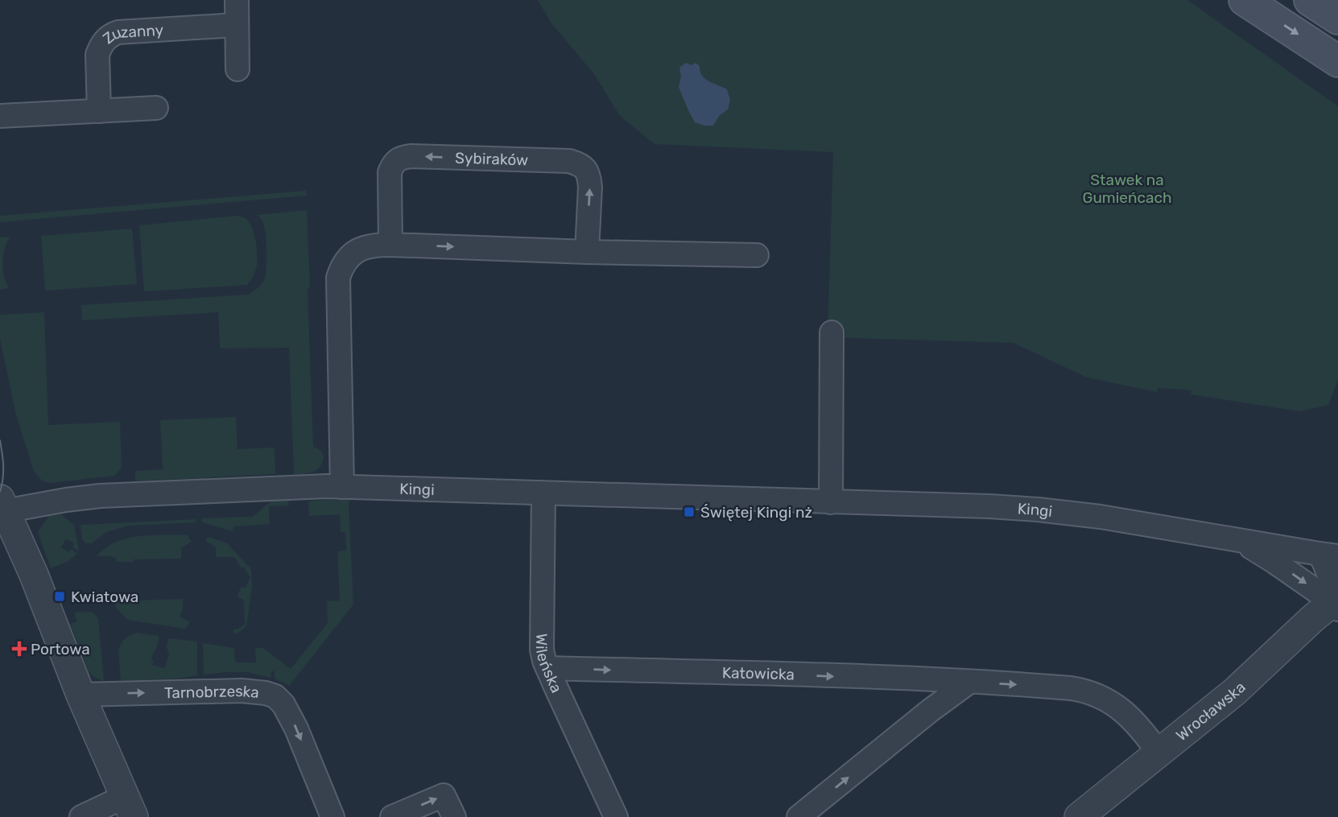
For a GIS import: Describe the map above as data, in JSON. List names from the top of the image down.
{
  "streets": {
    "street": [
      "Zuzanny",
      "Sybiraków",
      "Kingi",
      "Wileńska",
      "Katowicka",
      "Tarnobrzeska",
      "Wrocławska"
    ]
  },
  "crossings": [
    ["Kingi", "Wileńska"],
    ["Kingi", "Wrocławska"],
    ["Wileńska", "Katowicka"],
    ["Katowicka", "Wrocławska"]
  ],
  "one_way": ["Katowicka", "Tarnobrzeska"],
  "parks": ["Stawek na Gumieńcach"],
  "places": {
    "transit": ["Świętej Kingi nż", "Kwiatowa"],
    "health": ["Portowa"]
  }
}
